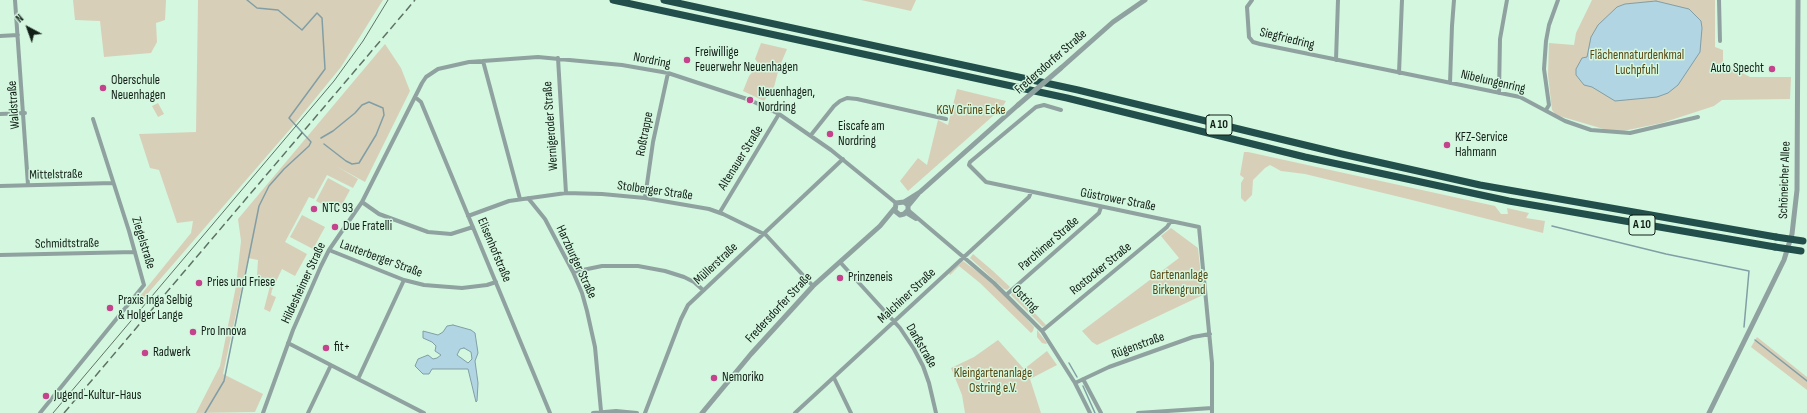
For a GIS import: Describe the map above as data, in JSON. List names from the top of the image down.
{
  "streets": {
    "highway": ["A 10"],
    "street": [
      "Siegfriedring",
      "Nordring",
      "Fredersdorfer Straße",
      "Nibelungenring",
      "Waldstraße",
      "Wernigeroder Straße",
      "Roßtrappe",
      "Altenauer Straße",
      "Mittelstraße",
      "Schöneicher Allee",
      "Stolberger Straße",
      "Güstrower Straße",
      "Ziegelstraße",
      "Schmidtstraße",
      "Parchimer Straße",
      "Elisenhofstraße",
      "Lauterberger Straße",
      "Harzburger Straße",
      "Müllerstraße",
      "Rostocker Straße",
      "Hildesheimer Straße",
      "Malchiner Straße",
      "Ostring",
      "Darßstraße",
      "Rügenstraße"
    ]
  },
  "crossings": [
    ["Siegfriedring", "Nibelungenring"],
    ["Nordring", "Fredersdorfer Straße"],
    ["Nordring", "Wernigeroder Straße"],
    ["Nordring", "Roßtrappe"],
    ["Nordring", "Altenauer Straße"],
    ["Nordring", "Müllerstraße"],
    ["Nordring", "Hildesheimer Straße"],
    ["Fredersdorfer Straße", "Stolberger Straße"],
    ["Fredersdorfer Straße", "Ostring"],
    ["Fredersdorfer Straße", "Darßstraße"],
    ["Waldstraße", "Mittelstraße"],
    ["Wernigeroder Straße", "Stolberger Straße"],
    ["Roßtrappe", "Stolberger Straße"],
    ["Altenauer Straße", "Stolberger Straße"],
    ["Mittelstraße", "Ziegelstraße"],
    ["Stolberger Straße", "Elisenhofstraße"],
    ["Stolberger Straße", "Harzburger Straße"],
    ["Stolberger Straße", "Müllerstraße"],
    ["Güstrower Straße", "Parchimer Straße"],
    ["Güstrower Straße", "Rostocker Straße"],
    ["Güstrower Straße", "Malchiner Straße"],
    ["Güstrower Straße", "Rügenstraße"],
    ["Ziegelstraße", "Schmidtstraße"],
    ["Parchimer Straße", "Ostring"],
    ["Elisenhofstraße", "Lauterberger Straße"],
    ["Elisenhofstraße", "Hildesheimer Straße"],
    ["Lauterberger Straße", "Hildesheimer Straße"],
    ["Rostocker Straße", "Ostring"],
    ["Malchiner Straße", "Ostring"],
    ["Malchiner Straße", "Darßstraße"],
    ["Ostring", "Rügenstraße"]
  ],
  "parks": [
    "Flächennaturdenkmal Luchpfuhl",
    "KGV Grüne Ecke",
    "Gartenanlage Birkengrund",
    "Kleingartenanlage Ostring e.V."
  ],
  "places": [
    "Freiwillige Feuerwehr Neuenhagen",
    "Auto Specht",
    "Oberschule Neuenhagen",
    "Neuenhagen, Nordring",
    "Eiscafe am Nordring",
    "KFZ-Service Hahmann",
    "NTC 93",
    "Due Fratelli",
    "Prinzeneis",
    "Pries und Friese",
    "Praxis Inga Selbig & Holger Lange",
    "Pro Innova",
    "fit+",
    "Radwerk",
    "Nemoriko",
    "Jugend-Kultur-Haus"
  ],
  "north": "top left"
}
